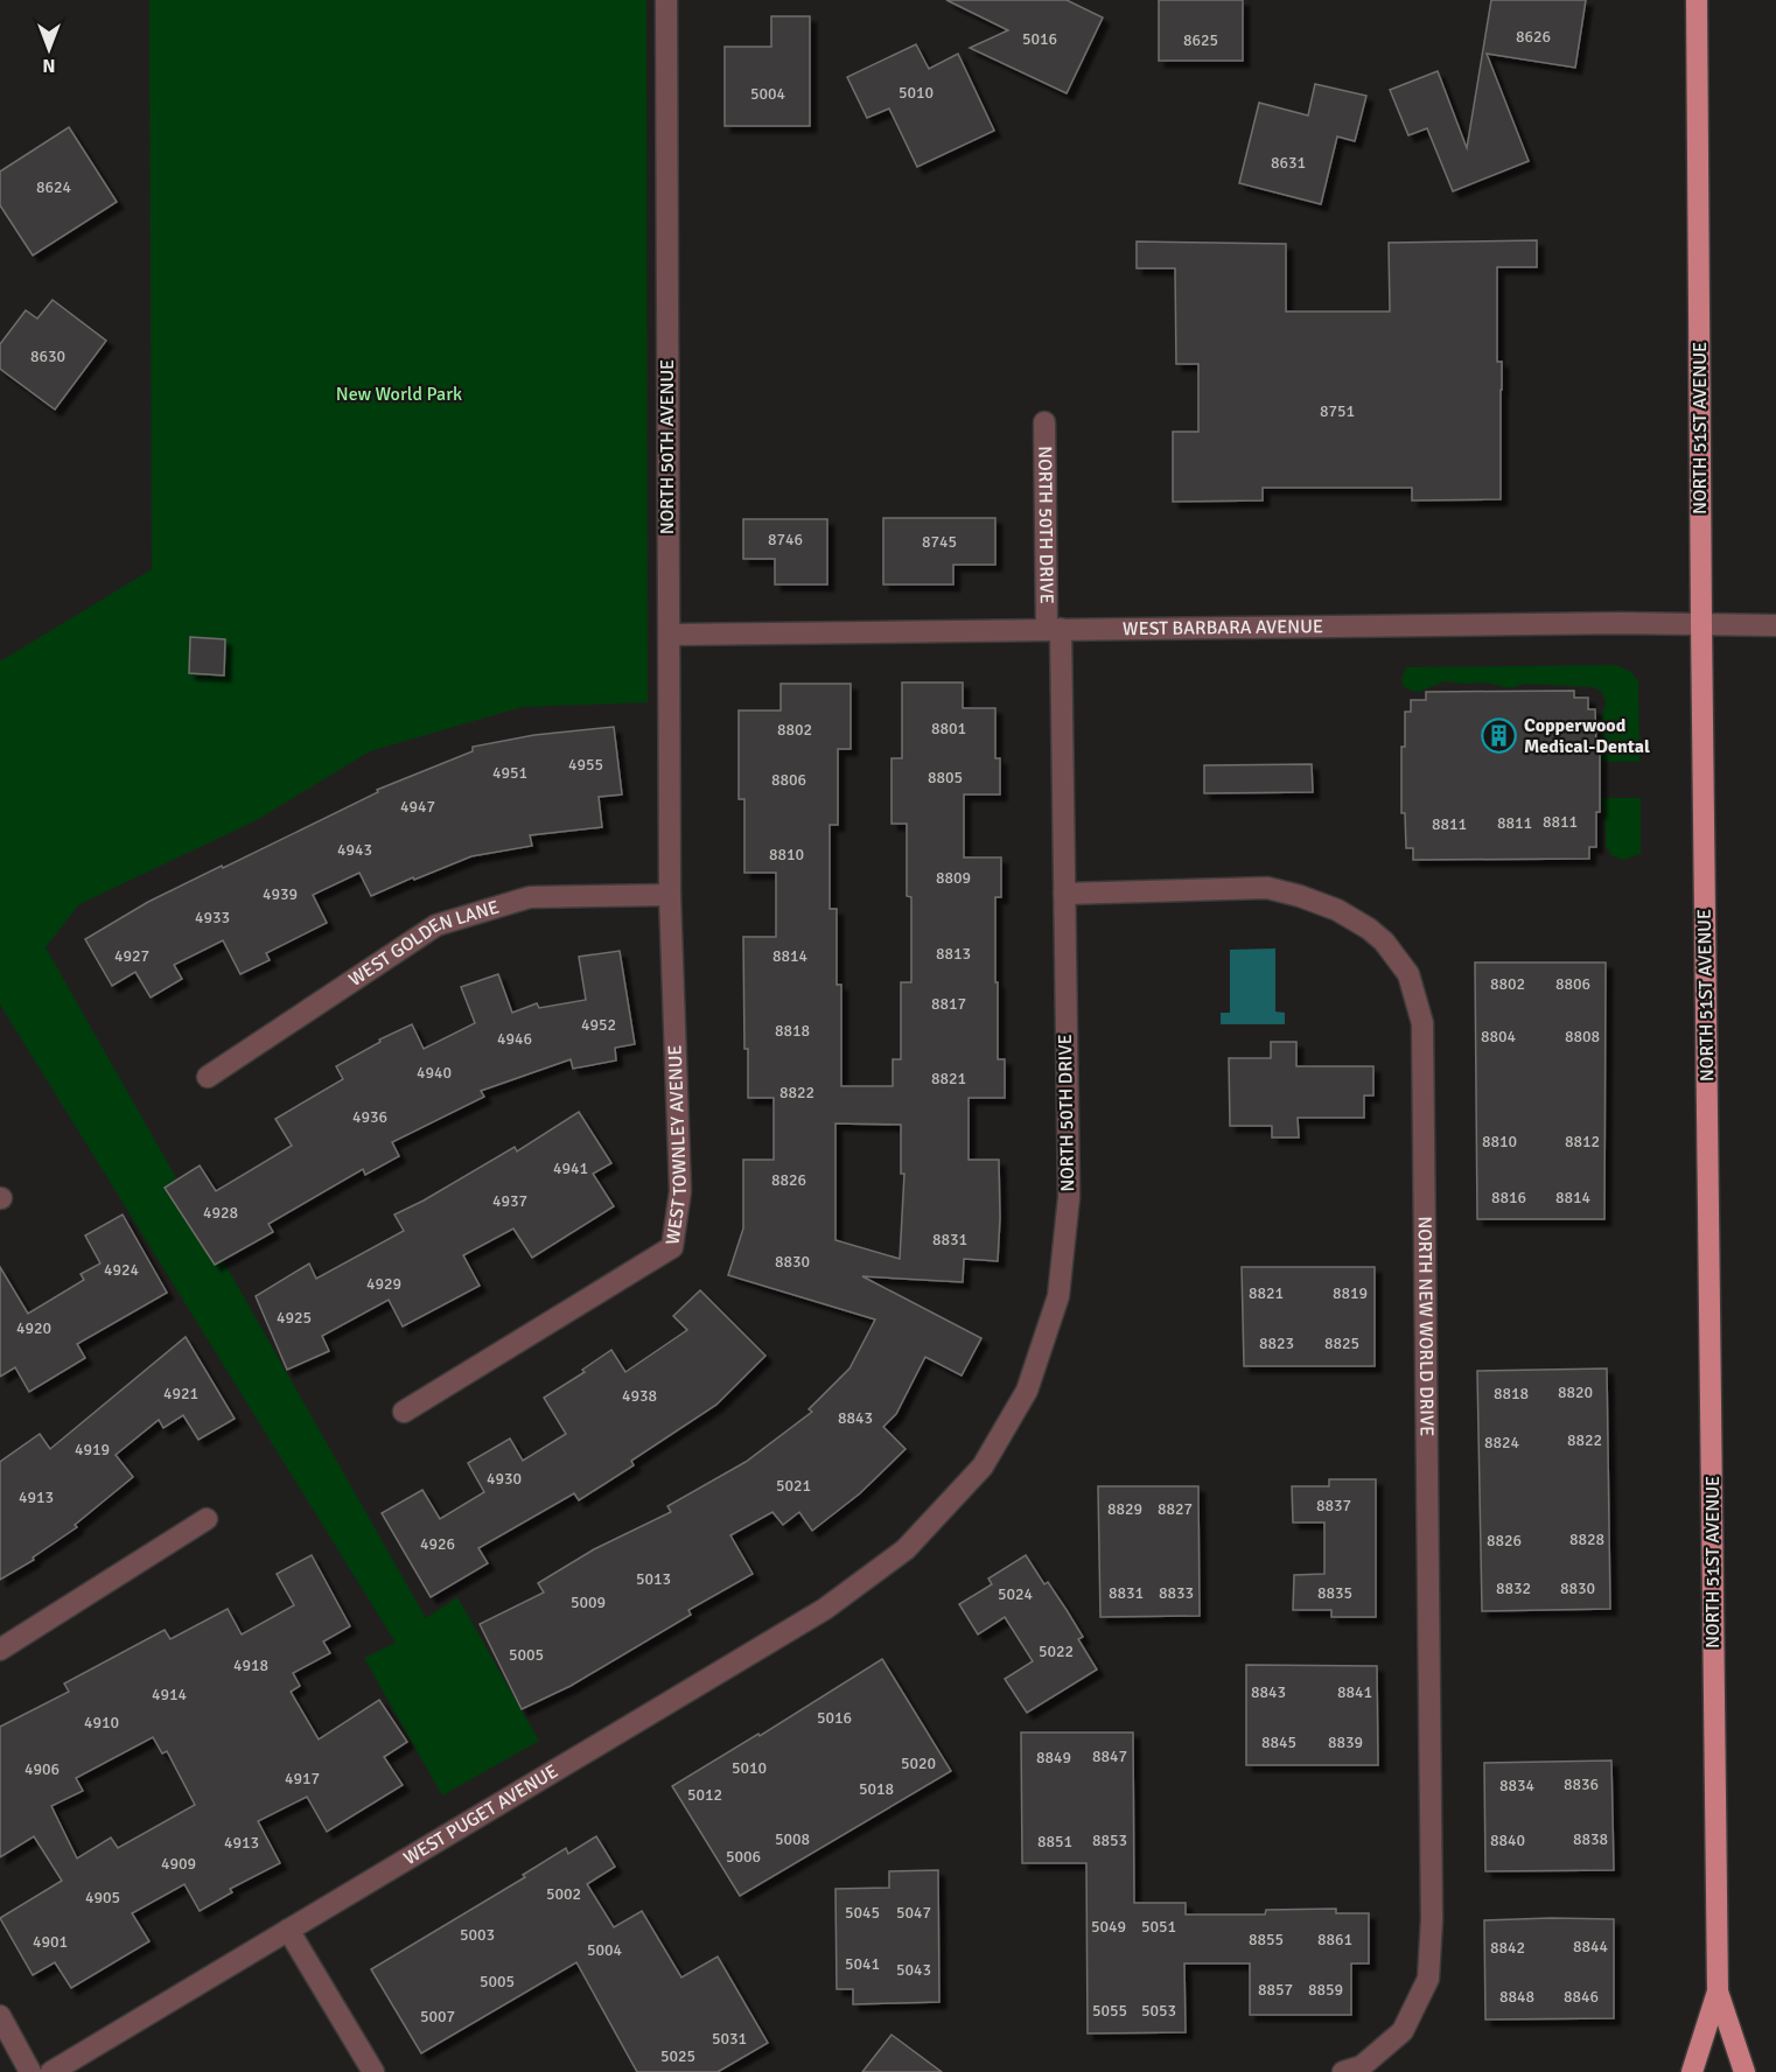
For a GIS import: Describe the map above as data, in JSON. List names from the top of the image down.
{
  "streets": {
    "main road": ["NORTH 51ST AVENUE"],
    "street": [
      "NORTH 50TH AVENUE",
      "NORTH 50TH DRIVE",
      "WEST BARBARA AVENUE",
      "WEST GOLDEN LANE",
      "WEST TOWNLEY AVENUE",
      "NORTH NEW WORLD DRIVE",
      "WEST PUGET AVENUE"
    ]
  },
  "crossings": [
    ["NORTH 51ST AVENUE", "WEST BARBARA AVENUE"],
    ["NORTH 50TH AVENUE", "WEST BARBARA AVENUE"],
    ["NORTH 50TH AVENUE", "WEST GOLDEN LANE"],
    ["NORTH 50TH AVENUE", "WEST TOWNLEY AVENUE"],
    ["NORTH 50TH DRIVE", "WEST BARBARA AVENUE"],
    ["NORTH 50TH DRIVE", "NORTH NEW WORLD DRIVE"],
    ["NORTH 50TH DRIVE", "WEST PUGET AVENUE"],
    ["WEST GOLDEN LANE", "WEST TOWNLEY AVENUE"]
  ],
  "parks": ["New World Park"],
  "places": {
    "building": ["Copperwood Medical-Dental"]
  },
  "house_numbers": [
    "8626",
    "5016",
    "8625",
    "5010",
    "5004",
    "8631",
    "8624",
    "8630",
    "8751",
    "8746",
    "8745",
    "8801",
    "8802",
    "4955",
    "4951",
    "8805",
    "8806",
    "4947",
    "8811",
    "8811",
    "8811",
    "4943",
    "8810",
    "8809",
    "4939",
    "4933",
    "8813",
    "4927",
    "8814",
    "8802",
    "8806",
    "8817",
    "4952",
    "8818",
    "8804",
    "8808",
    "4946",
    "4940",
    "8821",
    "8822",
    "4936",
    "8810",
    "8812",
    "4941",
    "8826",
    "8816",
    "8814",
    "4937",
    "4928",
    "8831",
    "8830",
    "4924",
    "4929",
    "8821",
    "8819",
    "4925",
    "4920",
    "8823",
    "8825",
    "8820",
    "4921",
    "8818",
    "4938",
    "8843",
    "8822",
    "8824",
    "4919",
    "4930",
    "5021",
    "4913",
    "8837",
    "8829",
    "8827",
    "8828",
    "8826",
    "4926",
    "5013",
    "8832",
    "8830",
    "8831",
    "8833",
    "8835",
    "5024",
    "5009",
    "5022",
    "5005",
    "4918",
    "8843",
    "8841",
    "4914",
    "5016",
    "4910",
    "8845",
    "8839",
    "8847",
    "8849",
    "5020",
    "5010",
    "4906",
    "4917",
    "8836",
    "8834",
    "5018",
    "5012",
    "5008",
    "8838",
    "8853",
    "8840",
    "8851",
    "4913",
    "5006",
    "4909",
    "5002",
    "4905",
    "5045",
    "5047",
    "5049",
    "5051",
    "5003",
    "8855",
    "8861",
    "4901",
    "8844",
    "8842",
    "5004",
    "5041",
    "5043",
    "5005",
    "8857",
    "8859",
    "8848",
    "8846",
    "5055",
    "5053",
    "5007",
    "5031",
    "5025"
  ],
  "north": "bottom"
}
